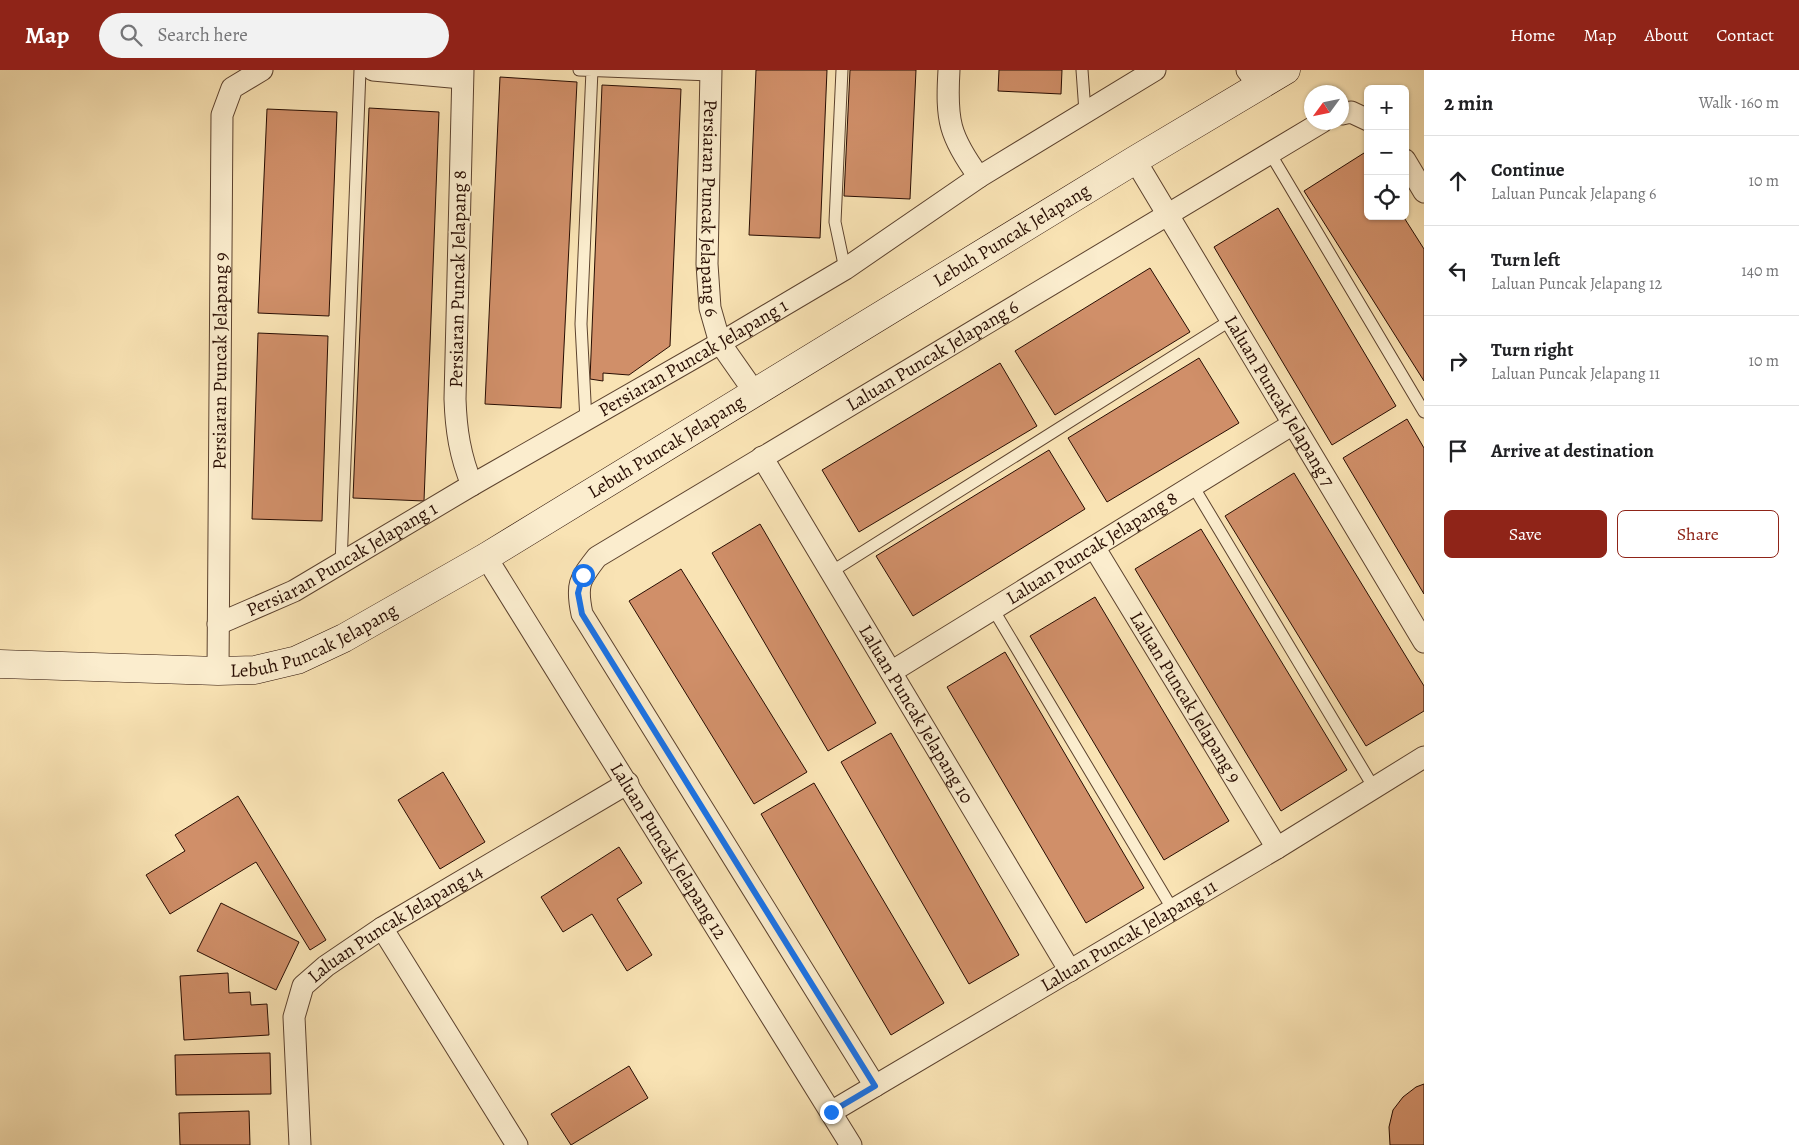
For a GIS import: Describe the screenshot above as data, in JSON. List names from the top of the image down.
{
  "streets": {
    "street": [
      "Persiaran Puncak Jelapang 6",
      "Lebuh Puncak Jelapang",
      "Persiaran Puncak Jelapang 8",
      "Laluan Puncak Jelapang 6",
      "Persiaran Puncak Jelapang 1",
      "Persiaran Puncak Jelapang 9",
      "Laluan Puncak Jelapang 7",
      "Laluan Puncak Jelapang 8",
      "Laluan Puncak Jelapang 9",
      "Laluan Puncak Jelapang 10",
      "Laluan Puncak Jelapang 12",
      "Laluan Puncak Jelapang 14",
      "Laluan Puncak Jelapang 11"
    ]
  },
  "crossings": [
    ["Persiaran Puncak Jelapang 6", "Lebuh Puncak Jelapang"],
    ["Persiaran Puncak Jelapang 6", "Persiaran Puncak Jelapang 1"],
    ["Lebuh Puncak Jelapang", "Persiaran Puncak Jelapang 9"],
    ["Lebuh Puncak Jelapang", "Laluan Puncak Jelapang 7"],
    ["Lebuh Puncak Jelapang", "Laluan Puncak Jelapang 12"],
    ["Persiaran Puncak Jelapang 8", "Persiaran Puncak Jelapang 1"],
    ["Laluan Puncak Jelapang 6", "Laluan Puncak Jelapang 7"],
    ["Laluan Puncak Jelapang 6", "Laluan Puncak Jelapang 10"],
    ["Laluan Puncak Jelapang 6", "Laluan Puncak Jelapang 11"],
    ["Persiaran Puncak Jelapang 1", "Persiaran Puncak Jelapang 9"],
    ["Laluan Puncak Jelapang 7", "Laluan Puncak Jelapang 8"],
    ["Laluan Puncak Jelapang 8", "Laluan Puncak Jelapang 9"],
    ["Laluan Puncak Jelapang 8", "Laluan Puncak Jelapang 10"],
    ["Laluan Puncak Jelapang 9", "Laluan Puncak Jelapang 11"],
    ["Laluan Puncak Jelapang 10", "Laluan Puncak Jelapang 11"],
    ["Laluan Puncak Jelapang 12", "Laluan Puncak Jelapang 14"],
    ["Laluan Puncak Jelapang 12", "Laluan Puncak Jelapang 11"]
  ],
  "north": "bottom left",
  "page": {
    "header": "Map",
    "search": "Search here",
    "nav": [
      "Home",
      "Map",
      "About",
      "Contact"
    ],
    "heading": ["2 min", "Walk · 160 m"],
    "map_buttons": ["+", "−"],
    "list": [
      ["Continue", "Laluan Puncak Jelapang 6", "10 m"],
      ["Turn left", "Laluan Puncak Jelapang 12", "140 m"],
      ["Turn right", "Laluan Puncak Jelapang 11", "10 m"],
      "Arrive at destination"
    ],
    "buttons": ["Save", "Share"]
  }
}
